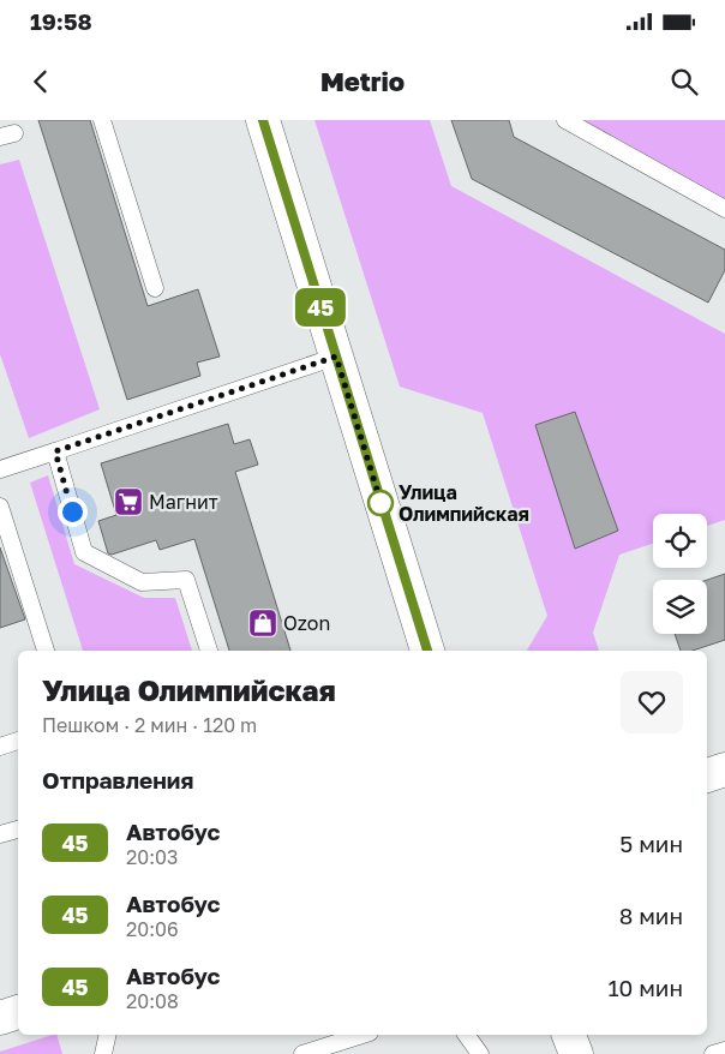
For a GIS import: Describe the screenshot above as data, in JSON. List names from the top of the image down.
{
  "places": {
    "supermarket": ["Магнит"],
    "other": ["Улица Олимпийская"],
    "shop": ["Ozon"]
  },
  "lines": ["bus line 45"],
  "page": {
    "status": "19:58",
    "header": "Metrio",
    "on_map": "45",
    "heading": [
      ["Улица Олимпийская", "Пешком · 2 мин · 120 m"],
      "Отправления"
    ],
    "list": [
      {
        "mark": "45",
        "name": "Автобус",
        "note": "20:03",
        "value": "5 мин"
      },
      {
        "mark": "45",
        "name": "Автобус",
        "note": "20:06",
        "value": "8 мин"
      },
      {
        "mark": "45",
        "name": "Автобус",
        "note": "20:08",
        "value": "10 мин"
      }
    ]
  }
}
